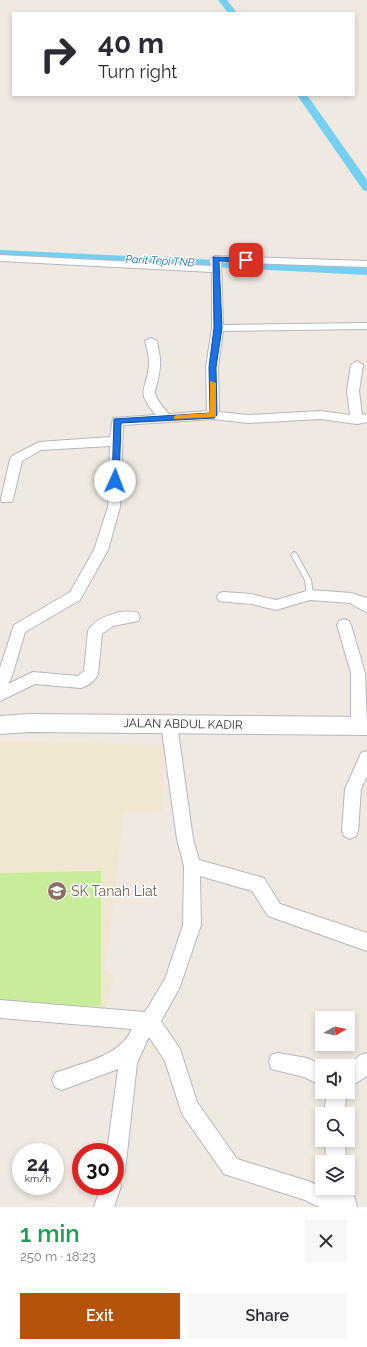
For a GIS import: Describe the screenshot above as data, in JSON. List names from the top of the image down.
{
  "streets": {
    "main road": ["JALAN ABDUL KADIR"]
  },
  "water": ["Parit Tepi TNB"],
  "places": {
    "school or university": ["SK Tanah Liat"]
  },
  "north": "right",
  "page": {
    "turn": ["40 m", "Turn right"],
    "speed": "24 km/h",
    "limit": "30",
    "heading": ["1 min", "250 m · 18:23"],
    "buttons": ["Exit", "Share"]
  }
}
